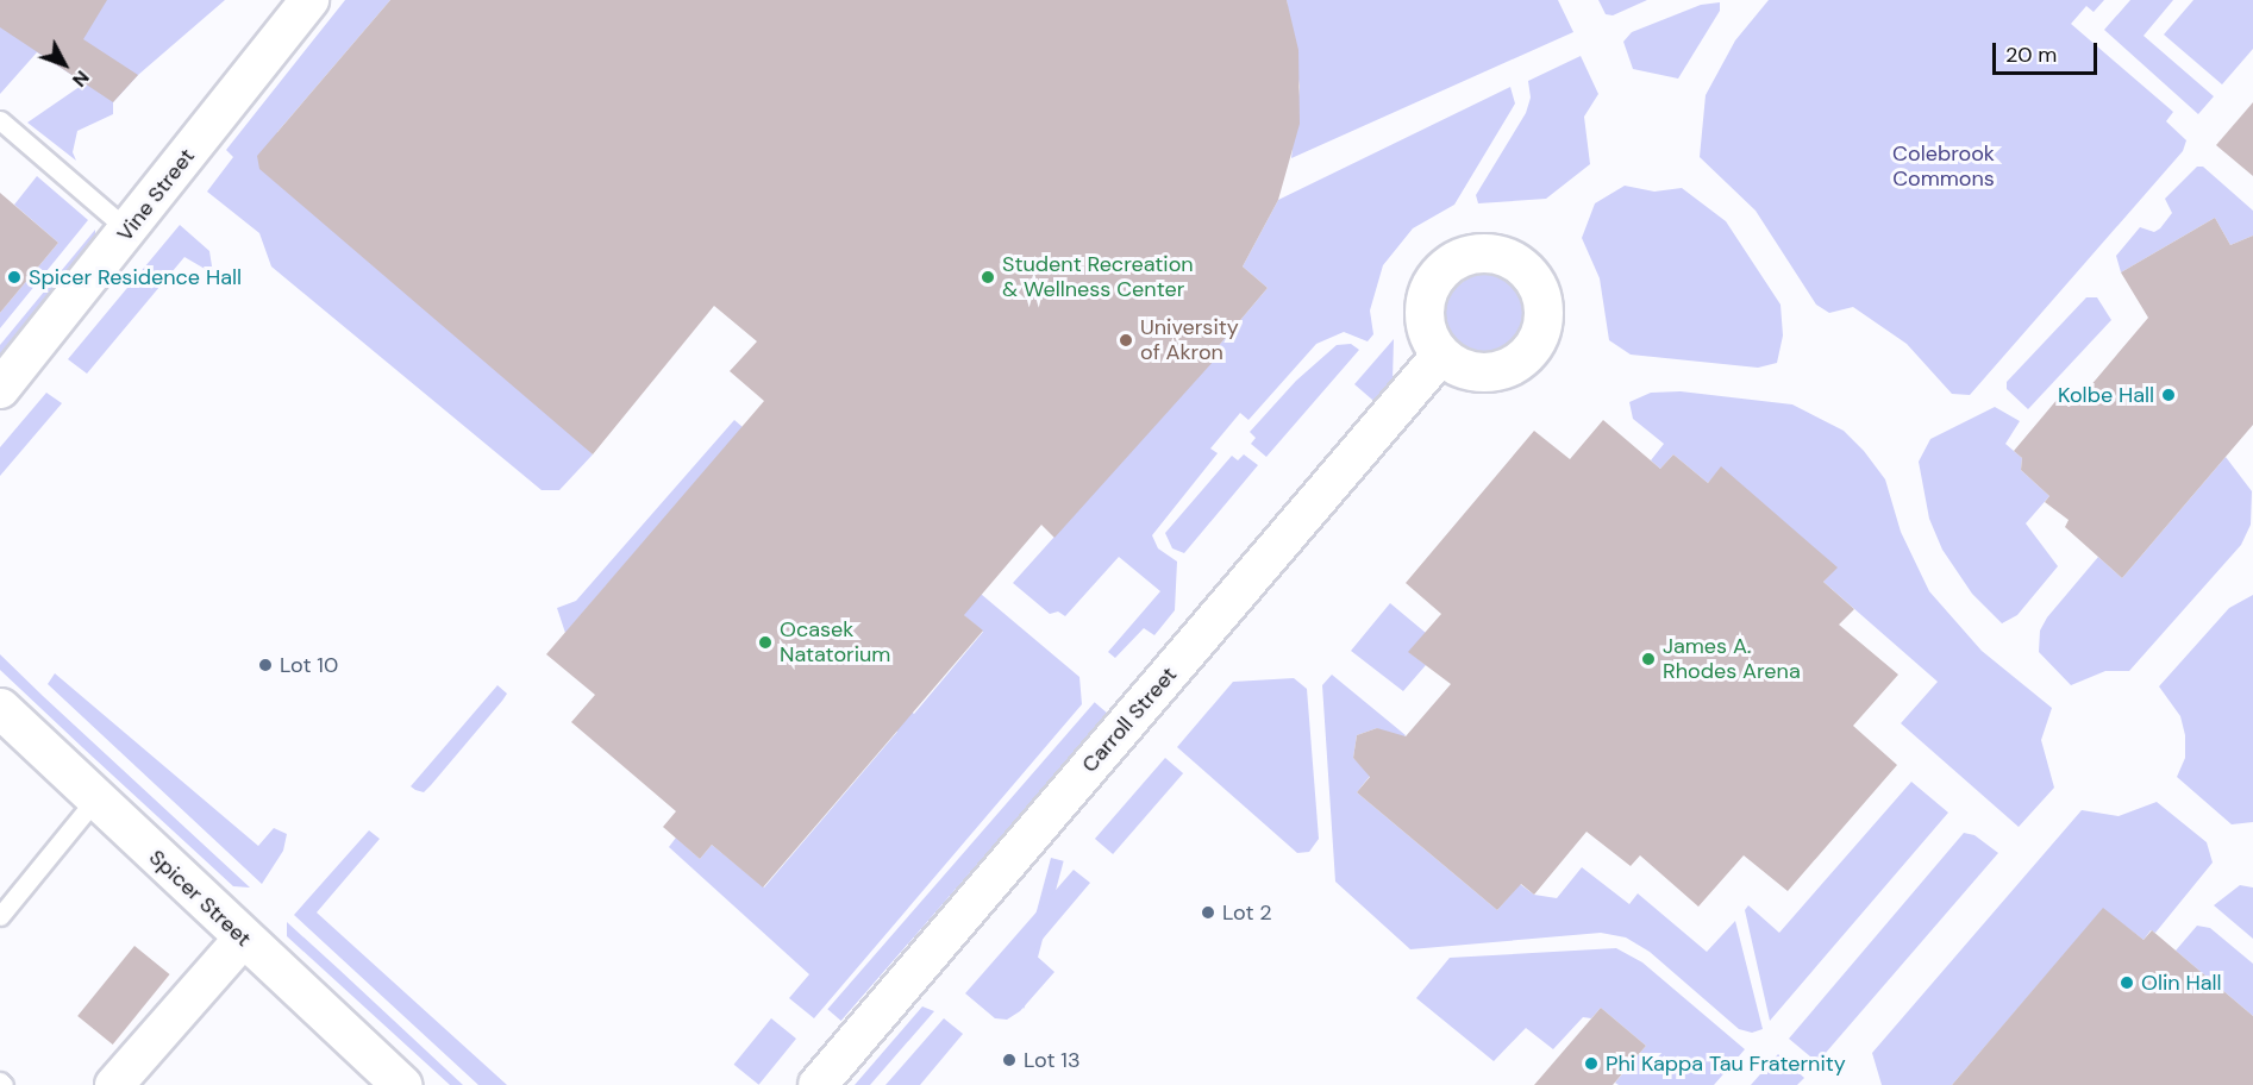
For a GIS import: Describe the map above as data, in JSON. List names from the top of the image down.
{
  "streets": {
    "street": ["Vine Street", "Carroll Street", "Spicer Street"]
  },
  "parks": ["Colebrook Commons"],
  "places": [
    "Spicer Residence Hall",
    "Student Recreation & Wellness Center",
    "University of Akron",
    "Kolbe Hall",
    "Ocasek Natatorium",
    "James A. Rhodes Arena",
    "Lot 10",
    "Lot 2",
    "Olin Hall",
    "Lot 13",
    "Phi Kappa Tau Fraternity"
  ],
  "scale_bar": "20 m",
  "north": "bottom right"
}
